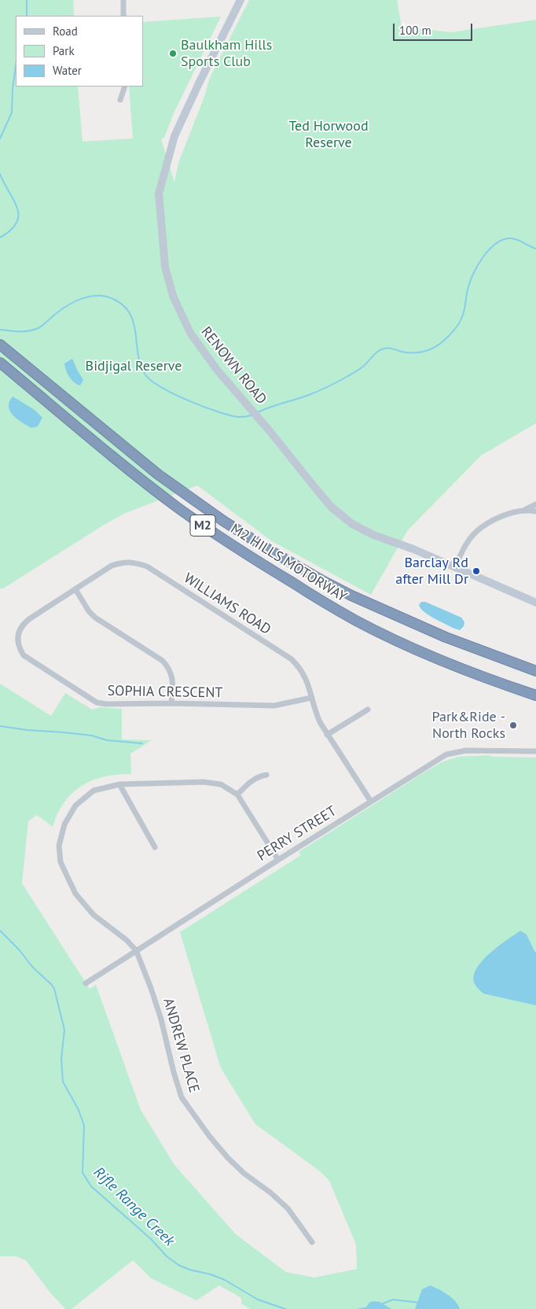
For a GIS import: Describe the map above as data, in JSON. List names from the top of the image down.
{
  "streets": {
    "highway": ["M2", "M2 HILLS MOTORWAY"],
    "main road": ["RENOWN ROAD"],
    "street": [
      "WILLIAMS ROAD",
      "SOPHIA CRESCENT",
      "PERRY STREET",
      "ANDREW PLACE"
    ]
  },
  "crossings": [
    ["WILLIAMS ROAD", "SOPHIA CRESCENT"],
    ["WILLIAMS ROAD", "PERRY STREET"],
    ["PERRY STREET", "ANDREW PLACE"]
  ],
  "water": ["Rifle Range Creek"],
  "parks": ["Ted Horwood Reserve", "Bidjigal Reserve"],
  "places": ["Baulkham Hills Sports Club", "Barclay Rd after Mill Dr", "Park&Ride - North Rocks"],
  "legend": ["Road", "Park", "Water"],
  "scale_bar": "100 m"
}
